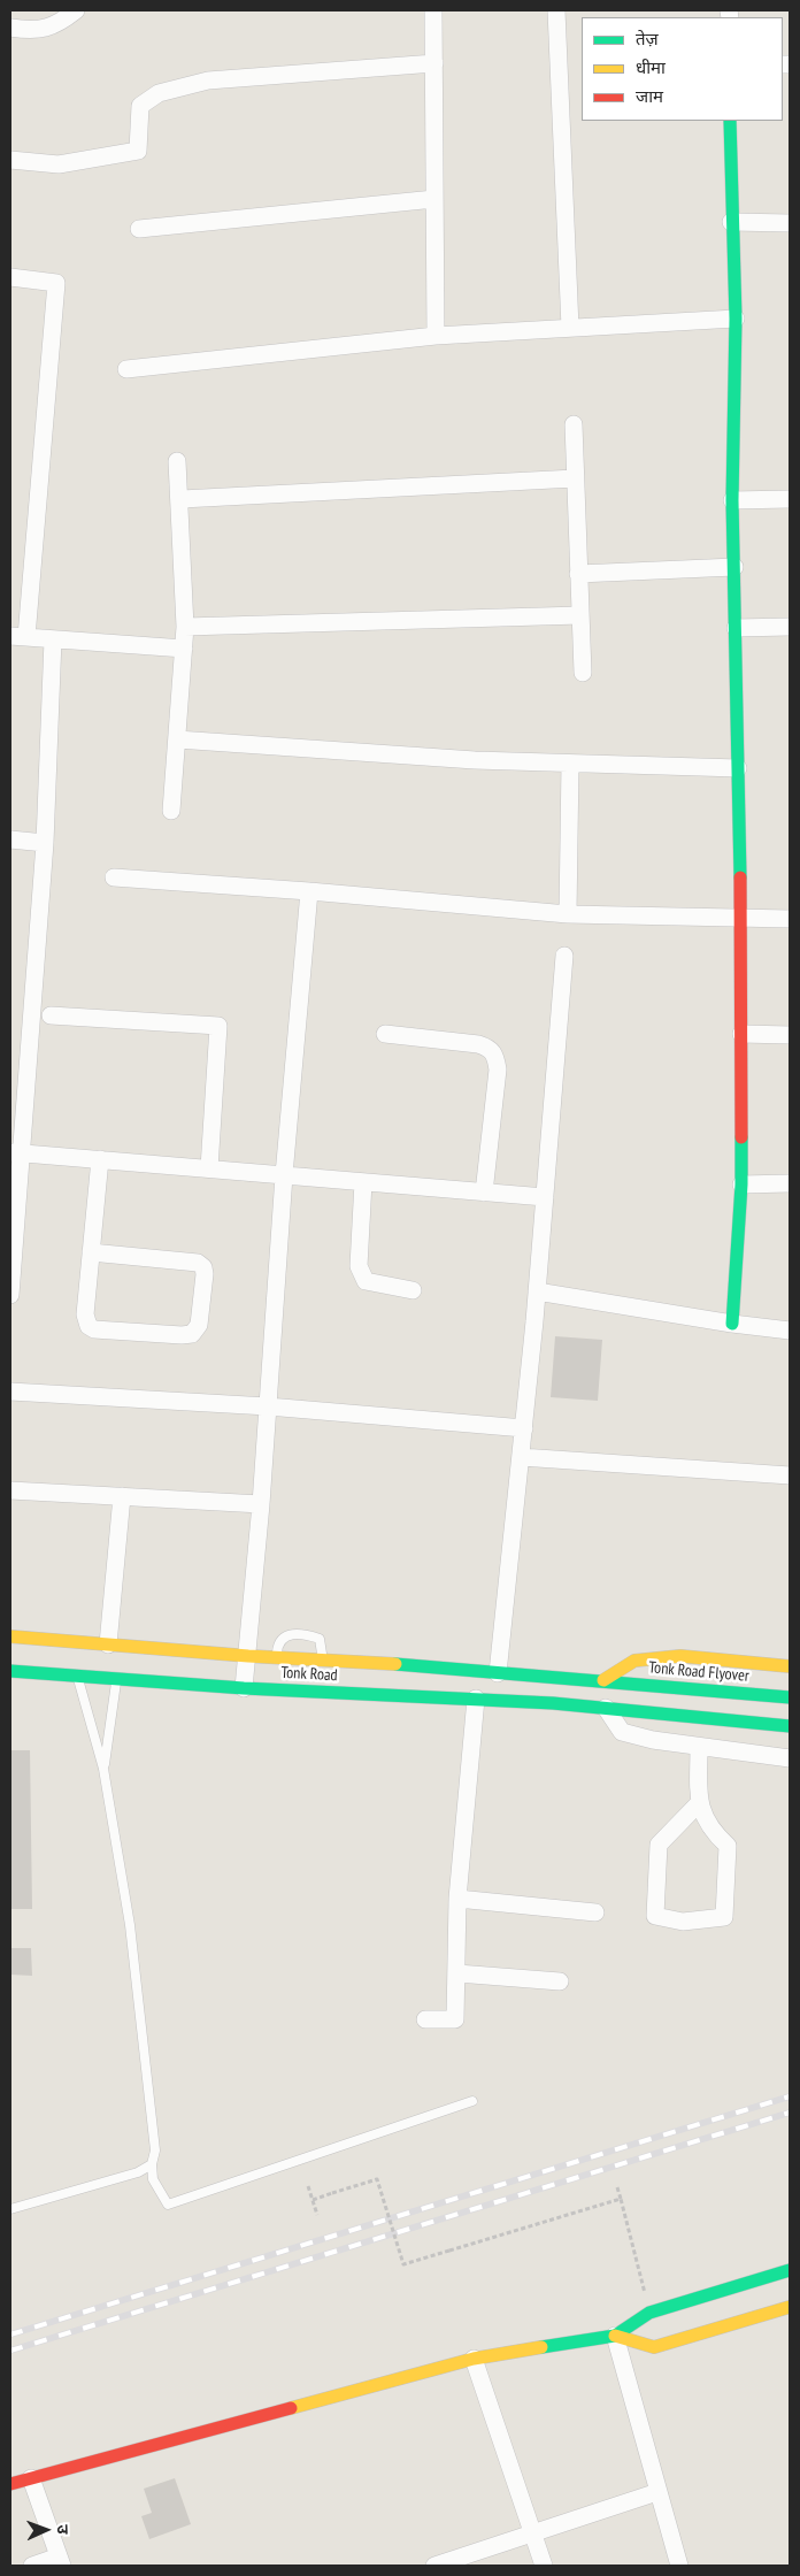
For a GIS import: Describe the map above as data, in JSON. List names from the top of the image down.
{
  "streets": {
    "street": ["Tonk Road Flyover", "Tonk Road"]
  },
  "crossings": [
    ["Tonk Road Flyover", "Tonk Road"]
  ],
  "legend": ["तेज़", "धीमा", "जाम"],
  "north": "right"
}
